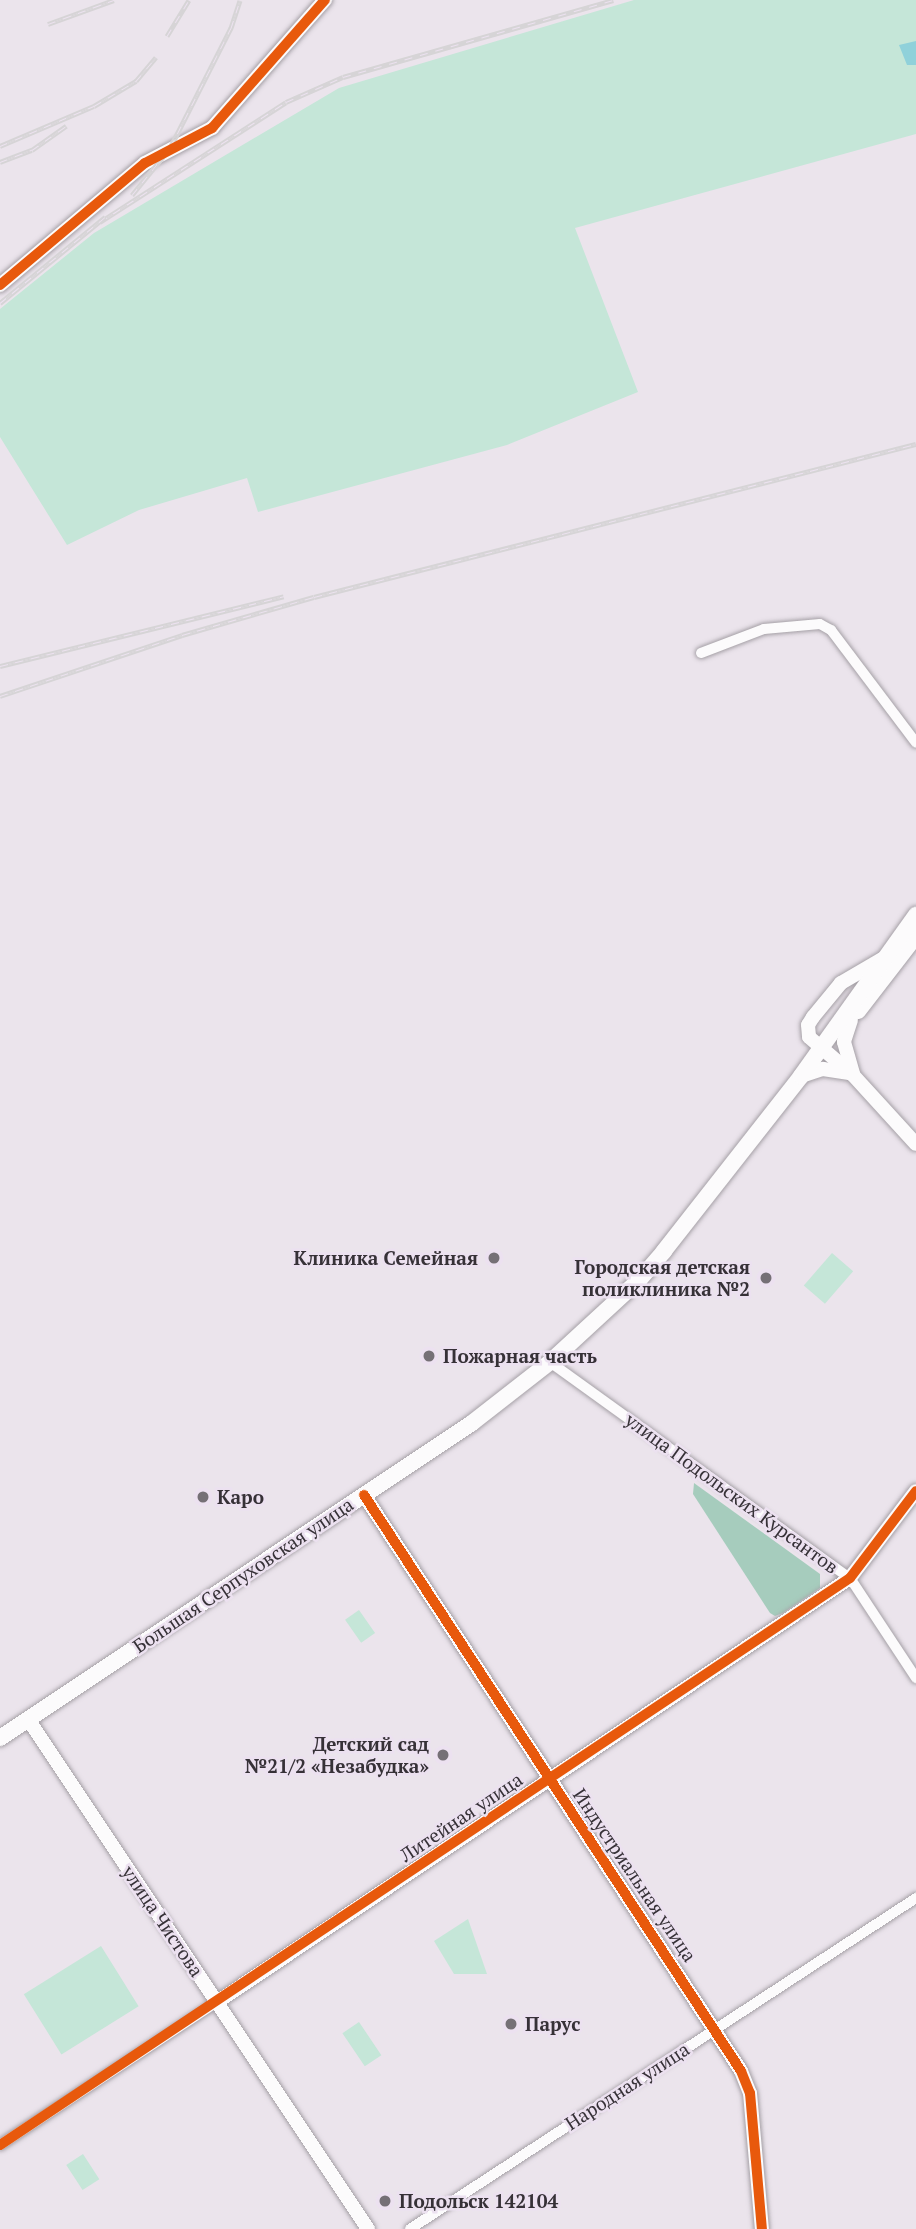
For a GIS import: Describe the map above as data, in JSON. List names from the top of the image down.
{
  "streets": {
    "main road": ["Большая Серпуховская улица"],
    "street": [
      "улица Подольских Курсантов",
      "Литейная улица",
      "Индустриальная улица",
      "улица Чистова",
      "Народная улица"
    ]
  },
  "crossings": [
    ["улица Подольских Курсантов", "Большая Серпуховская улица"],
    ["улица Подольских Курсантов", "Литейная улица"],
    ["Большая Серпуховская улица", "Индустриальная улица"],
    ["Большая Серпуховская улица", "улица Чистова"],
    ["Литейная улица", "Индустриальная улица"],
    ["Литейная улица", "улица Чистова"],
    ["Индустриальная улица", "Народная улица"]
  ],
  "places": [
    "Клиника Семейная",
    "Городская детская поликлиника №2",
    "Пожарная часть",
    "Каро",
    "Детский сад №21/2 «Незабудка»",
    "Парус",
    "Подольск 142104"
  ]
}
